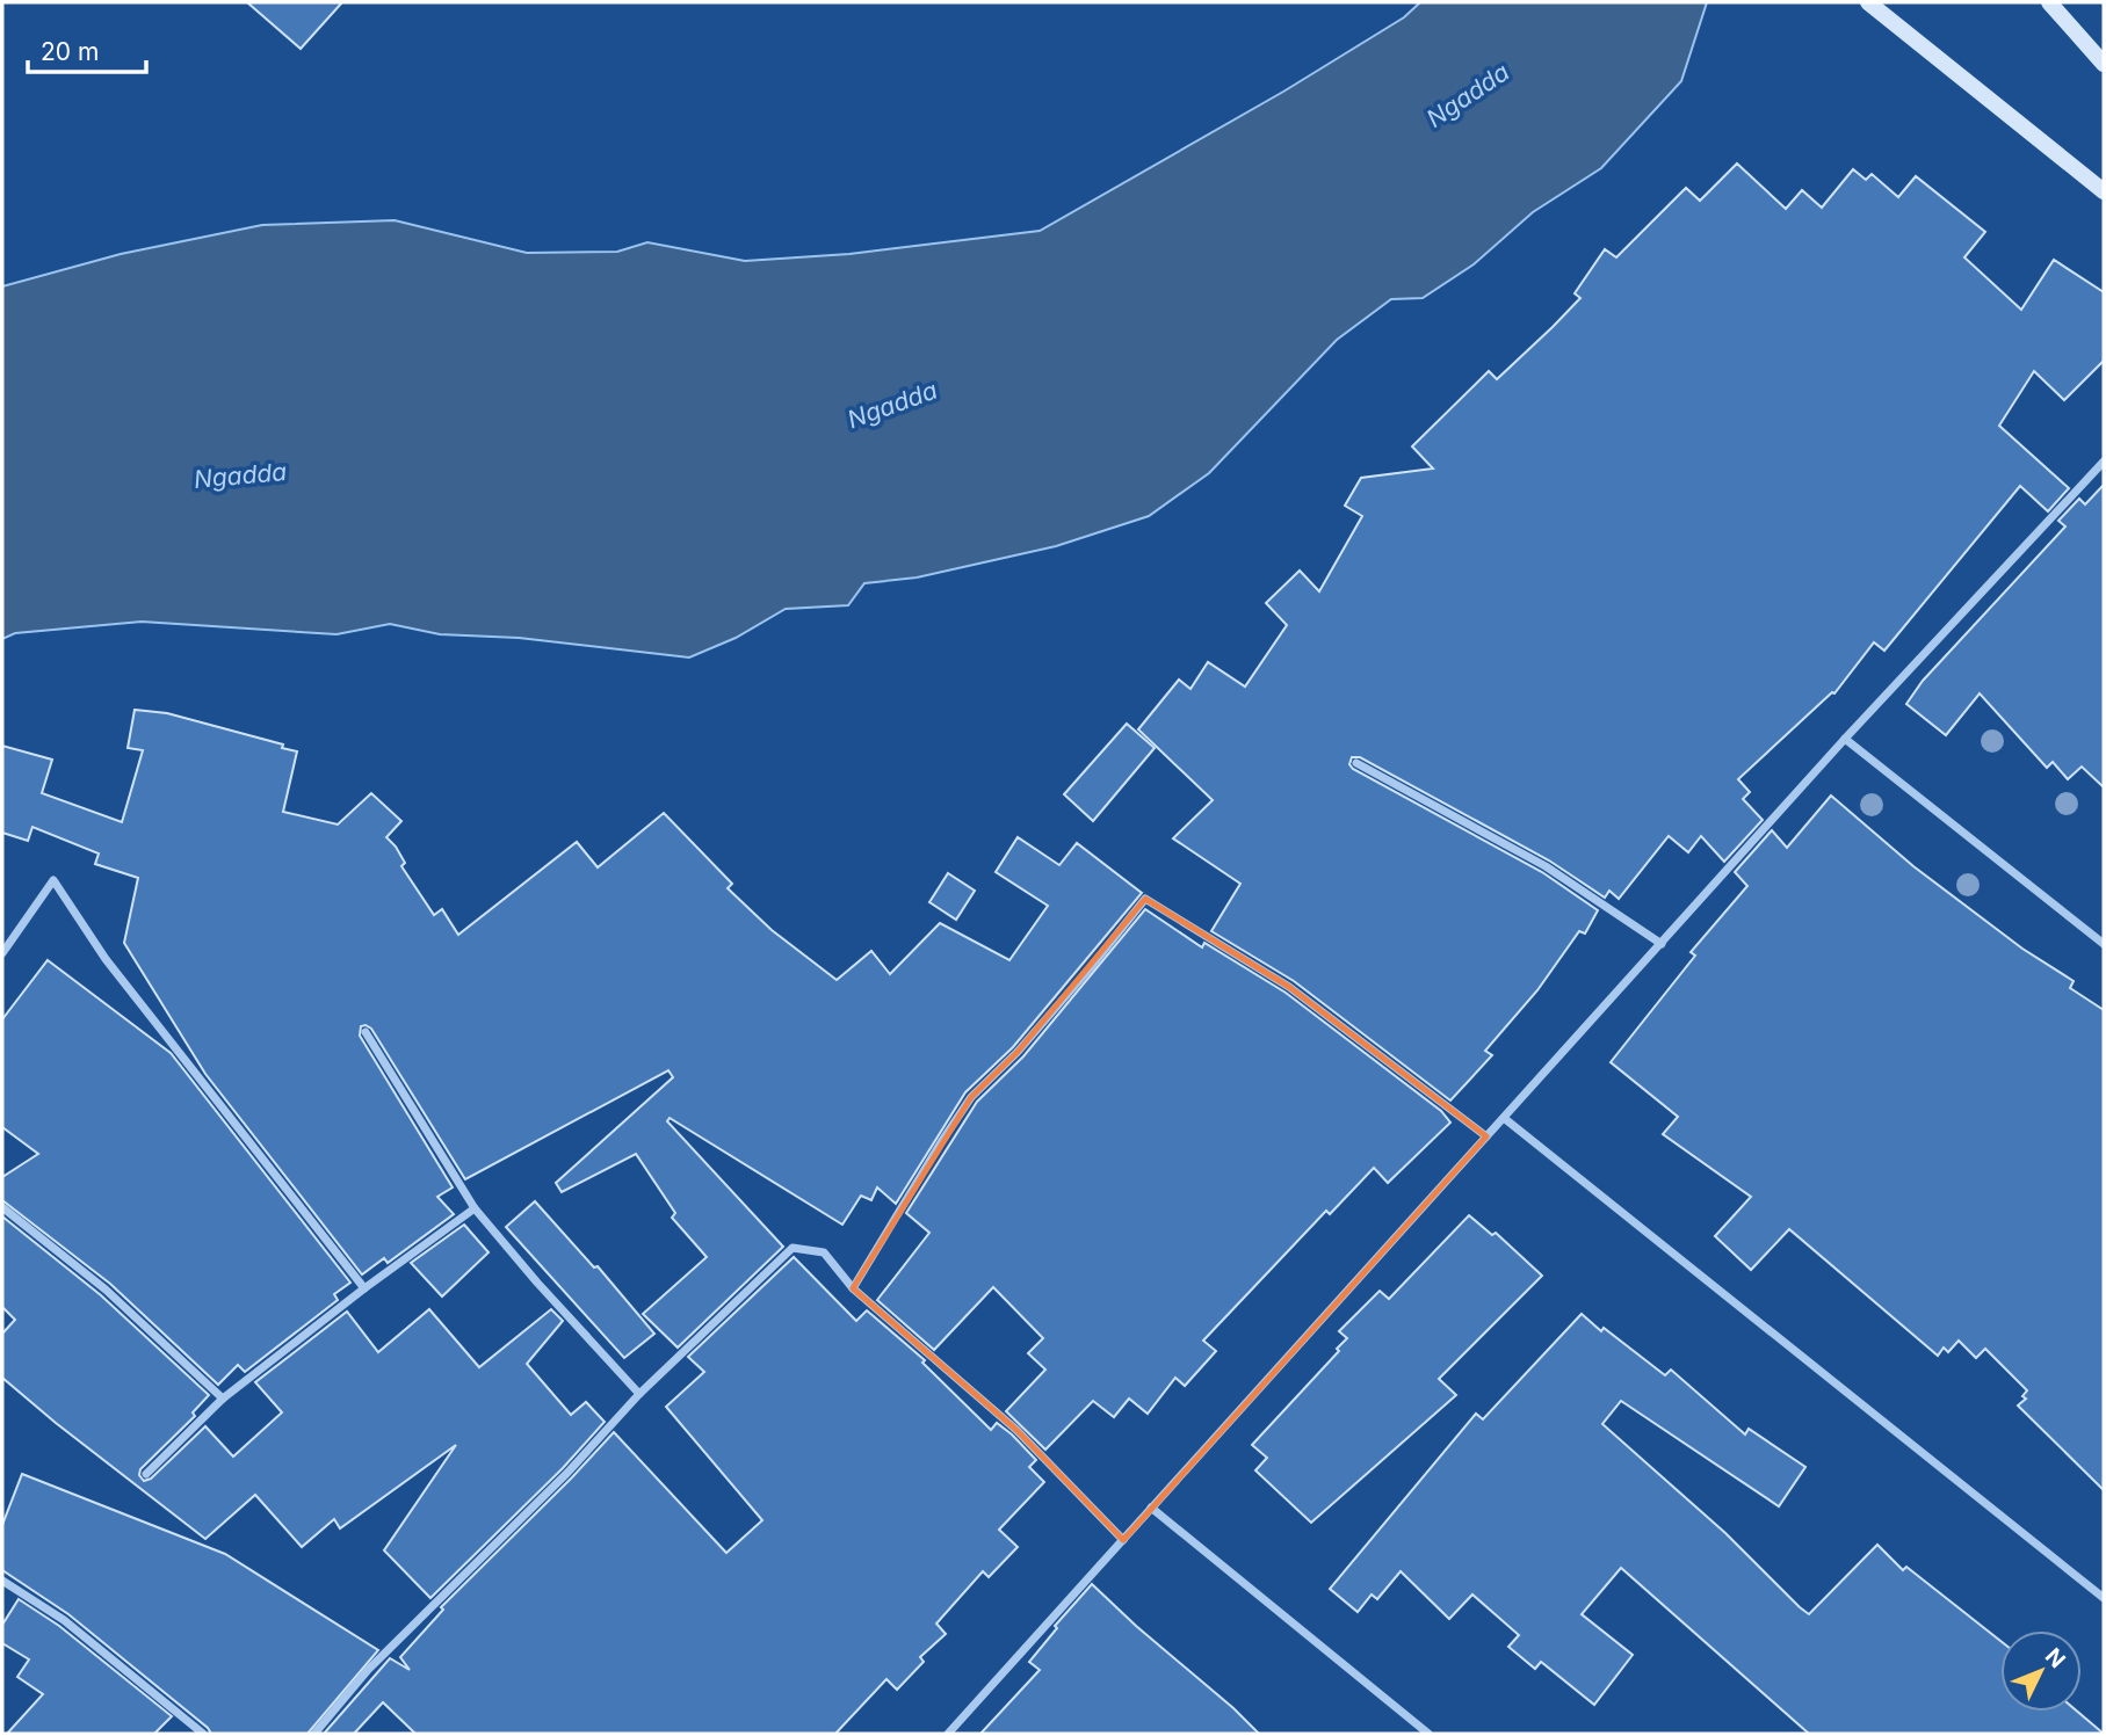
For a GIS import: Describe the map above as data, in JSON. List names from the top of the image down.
{
  "water": ["Ngadda"],
  "scale_bar": "20 m",
  "north": "top right"
}
